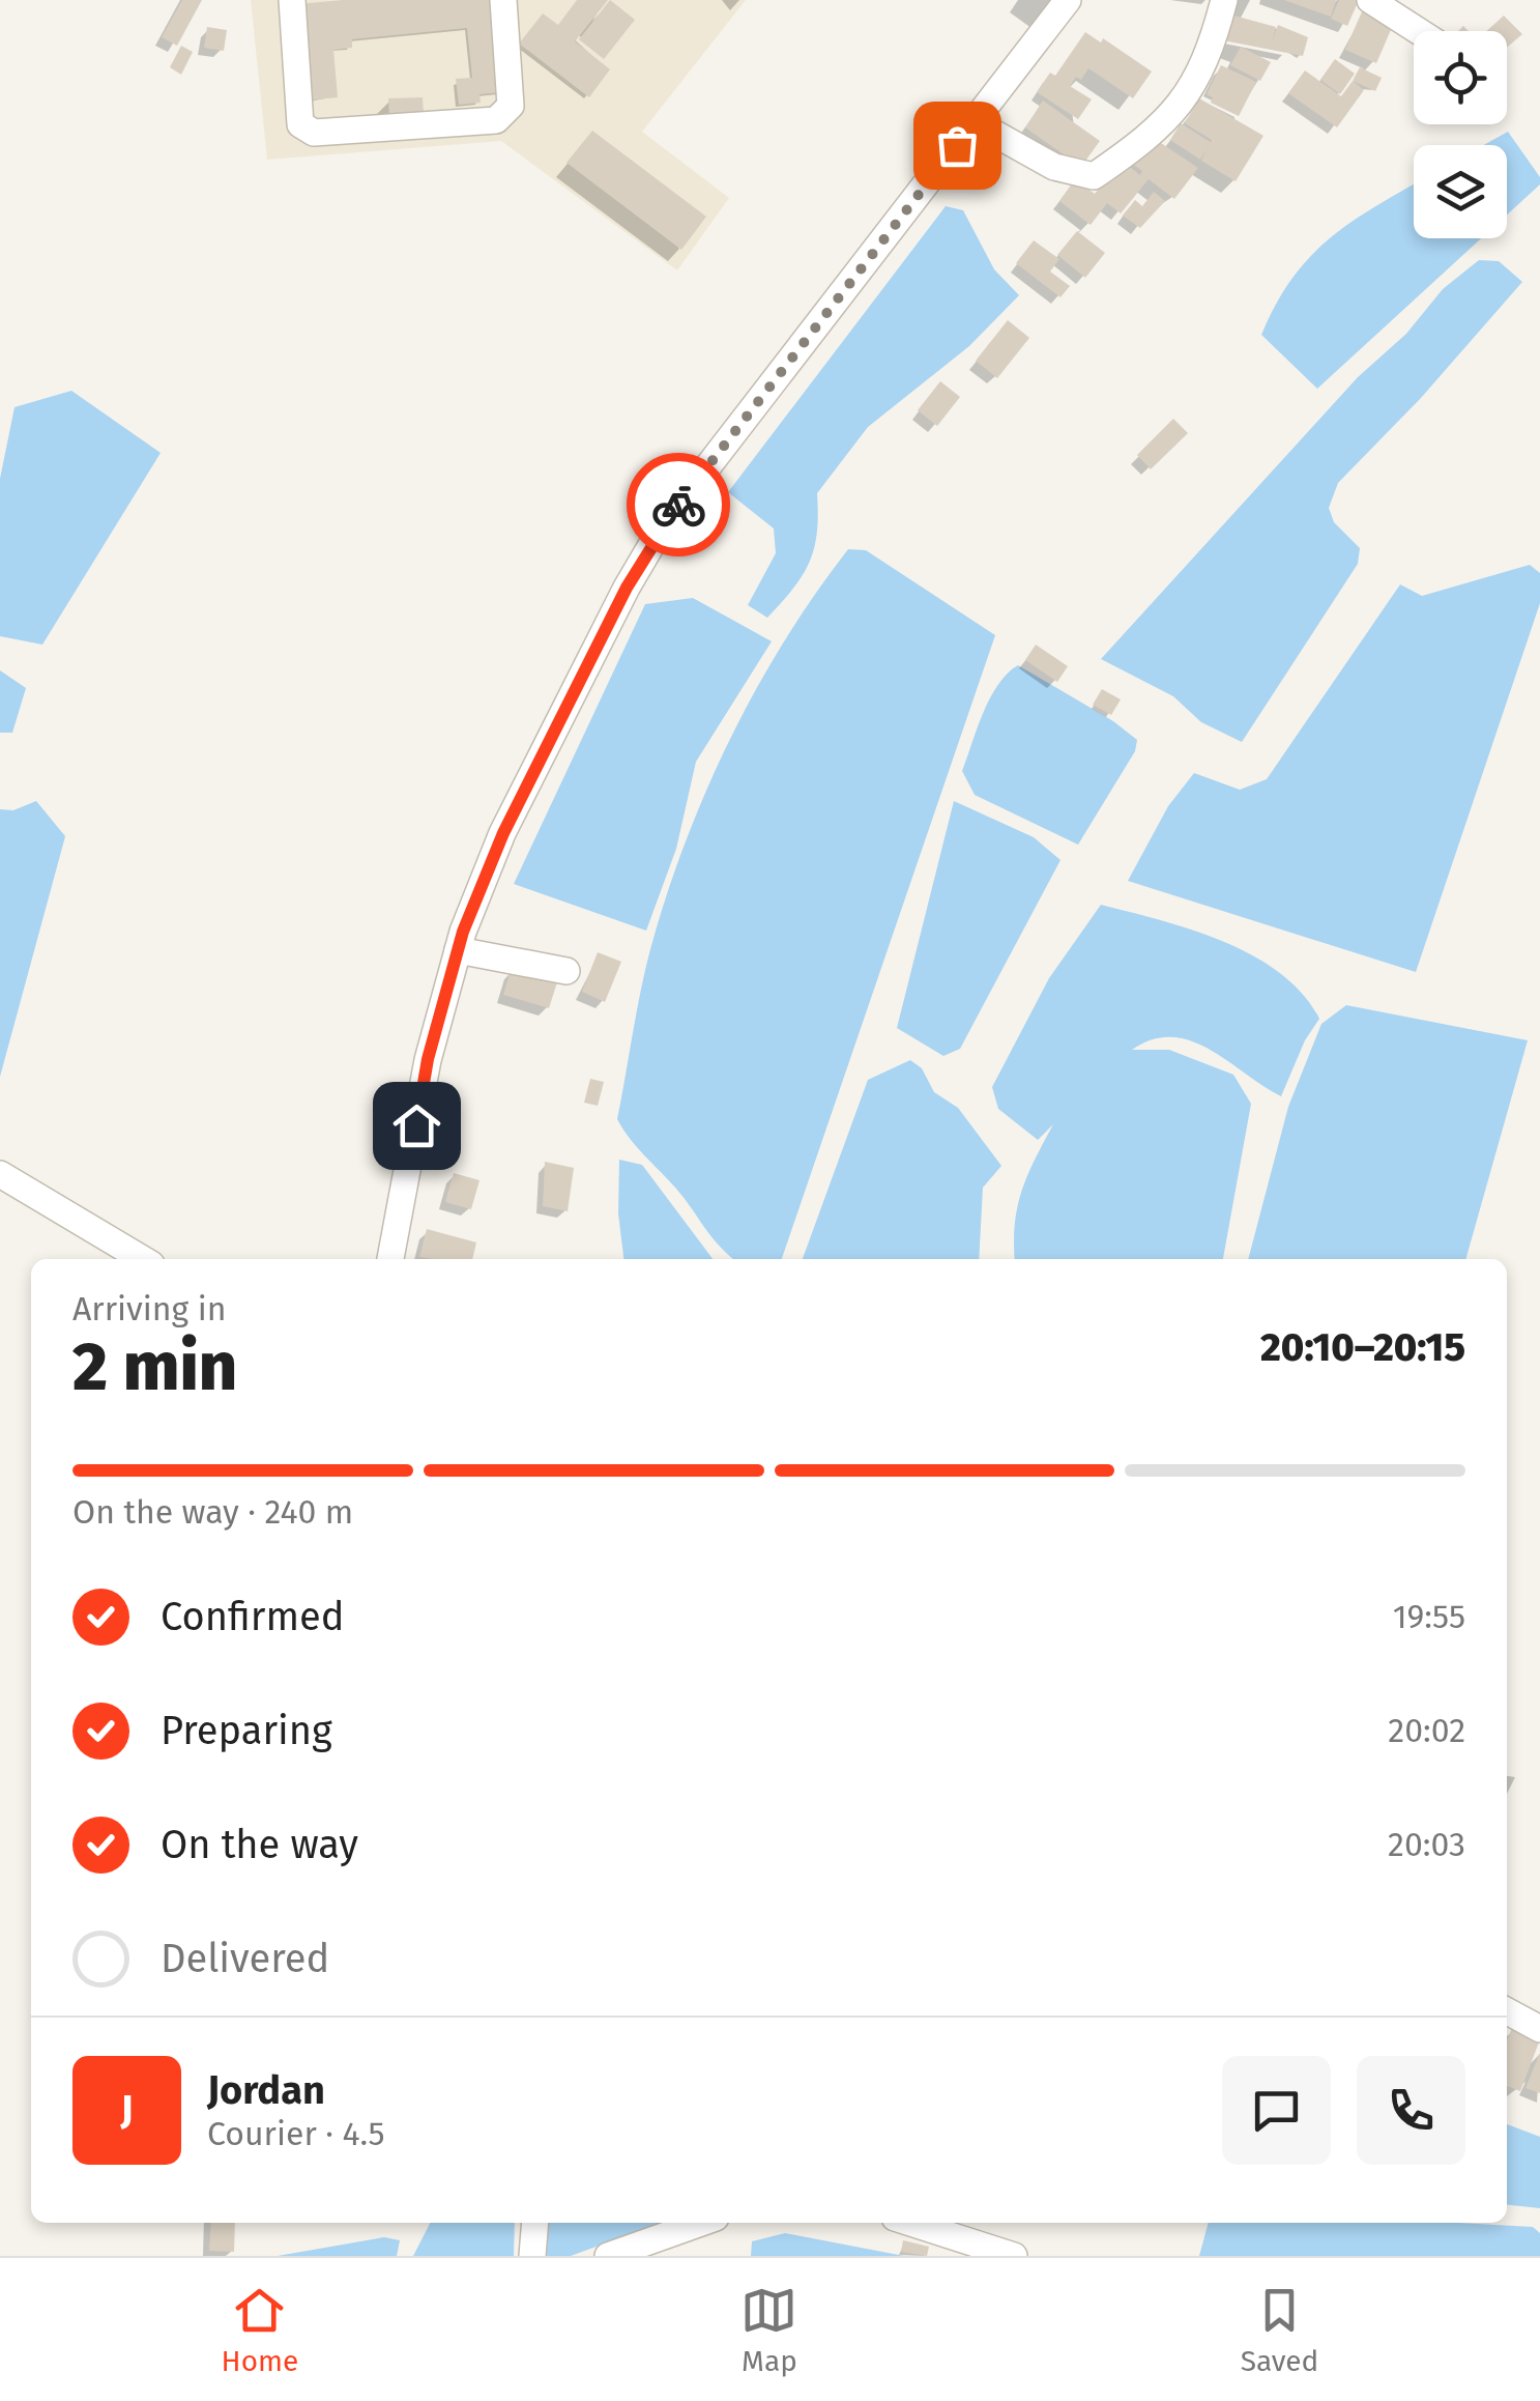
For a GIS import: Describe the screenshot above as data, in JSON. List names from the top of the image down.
{
  "page": {
    "heading": ["2 min", "Arriving in", "20:10–20:15"],
    "panel": ["Jordan", "Courier · 4.5"],
    "bar": "On the way · 240 m",
    "list": [
      ["Confirmed", "19:55"],
      ["Preparing", "20:02"],
      ["On the way", "20:03"],
      "Delivered"
    ],
    "round": "J",
    "tabs": ["Home", "Map", "Saved"]
  }
}
